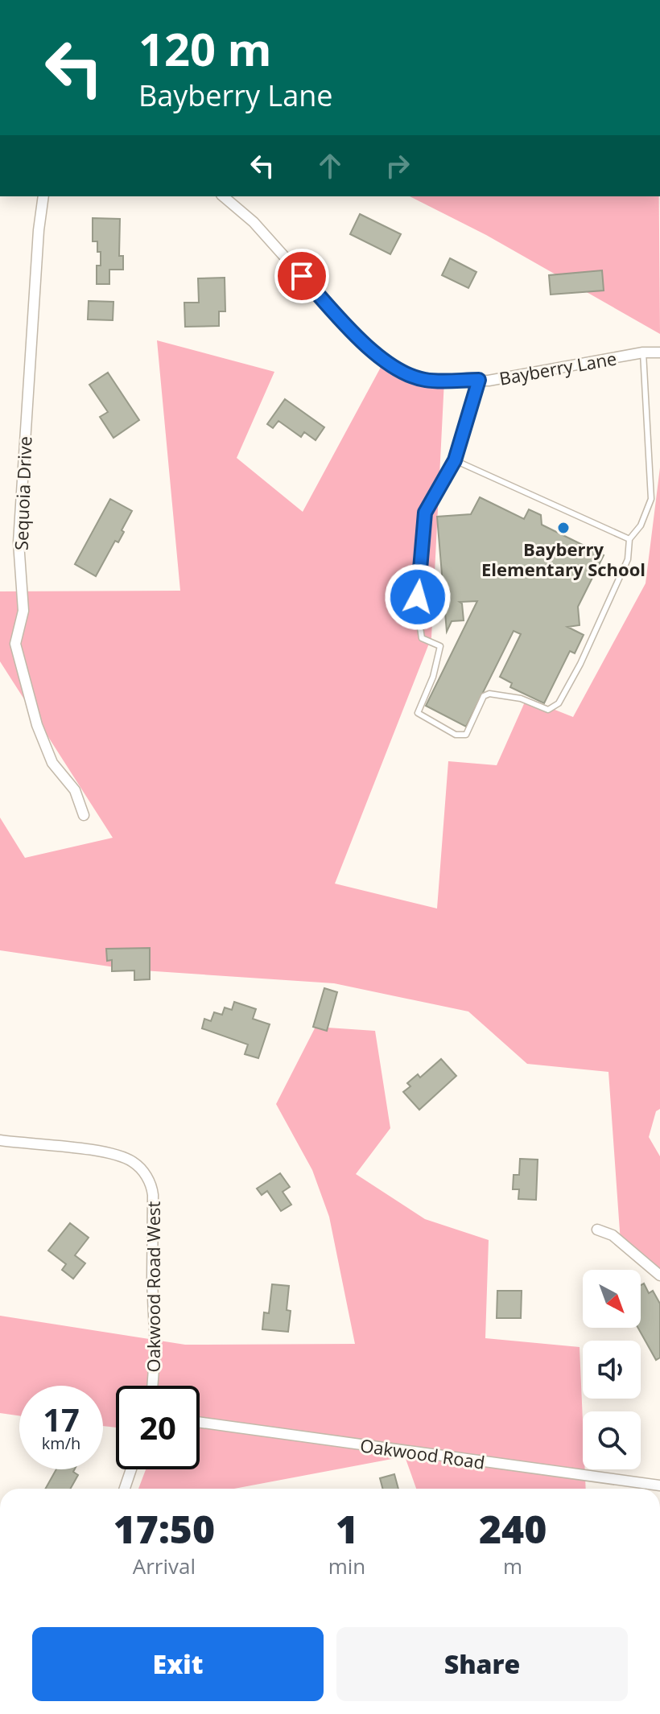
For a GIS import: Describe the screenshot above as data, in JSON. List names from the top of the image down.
{
  "streets": {
    "street": [
      "Bayberry Lane",
      "Sequoia Drive",
      "Oakwood Road West",
      "Oakwood Road"
    ]
  },
  "places": ["Bayberry Elementary School"],
  "north": "bottom right",
  "page": {
    "turn": ["120 m", "Bayberry Lane"],
    "speed": "17 km/h",
    "limit": "20",
    "eta": [
      "17:50",
      "Arrival",
      "1",
      "min",
      "240",
      "m"
    ],
    "buttons": ["Exit", "Share"]
  }
}
